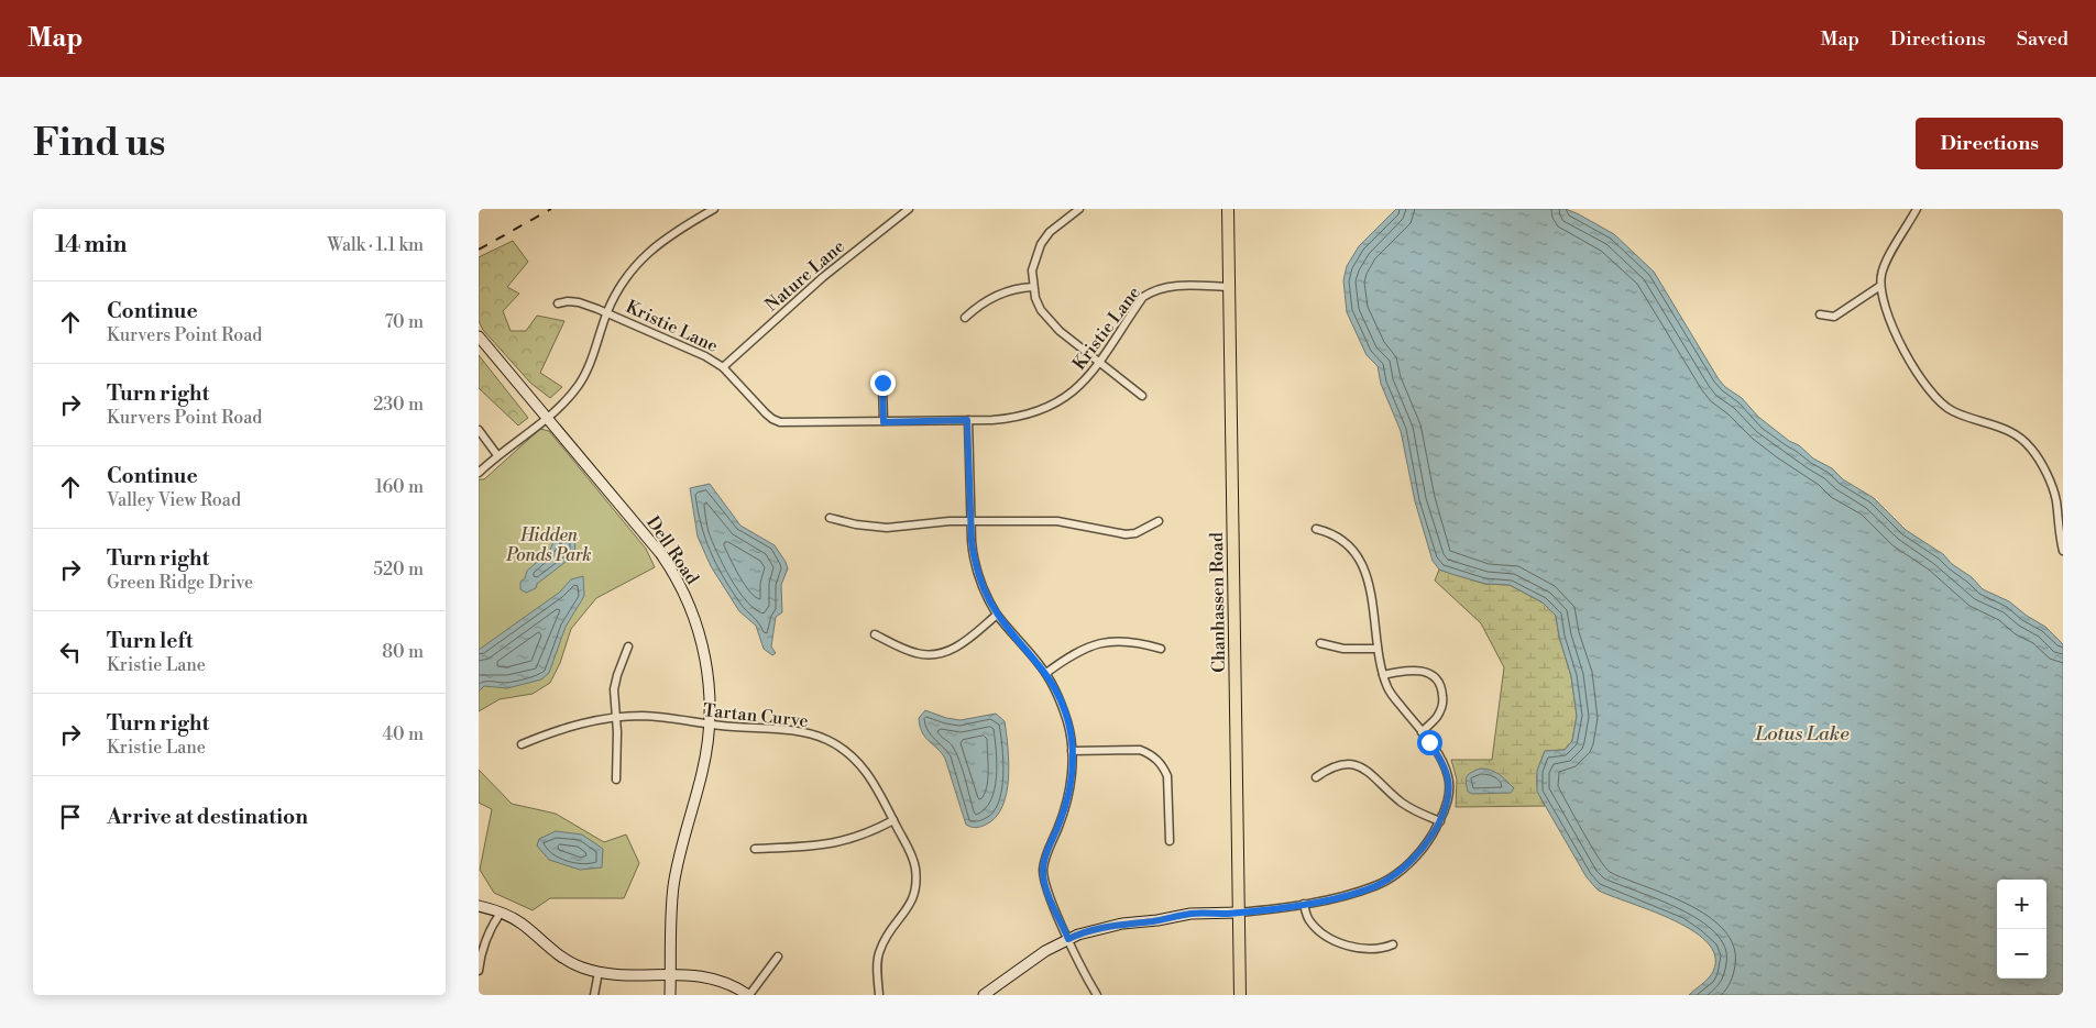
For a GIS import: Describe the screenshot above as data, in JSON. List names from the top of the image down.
{
  "streets": {
    "main road": ["Chanhassen Road"],
    "street": [
      "Nature Lane",
      "Kristie Lane",
      "Dell Road",
      "Tartan Curve"
    ]
  },
  "crossings": [
    ["Nature Lane", "Kristie Lane"],
    ["Kristie Lane", "Chanhassen Road"],
    ["Dell Road", "Tartan Curve"]
  ],
  "water": ["Lotus Lake"],
  "parks": ["Hidden Ponds Park"],
  "page": {
    "header": "Map",
    "nav": ["Map", "Directions", "Saved"],
    "buttons": "Directions",
    "title": "Find us",
    "heading": ["14 min", "Walk · 1.1 km"],
    "list": [
      ["Continue", "Kurvers Point Road", "70 m"],
      ["Turn right", "Kurvers Point Road", "230 m"],
      ["Continue", "Valley View Road", "160 m"],
      ["Turn right", "Green Ridge Drive", "520 m"],
      ["Turn left", "Kristie Lane", "80 m"],
      ["Turn right", "Kristie Lane", "40 m"],
      "Arrive at destination"
    ],
    "map_buttons": ["+", "−"]
  }
}
